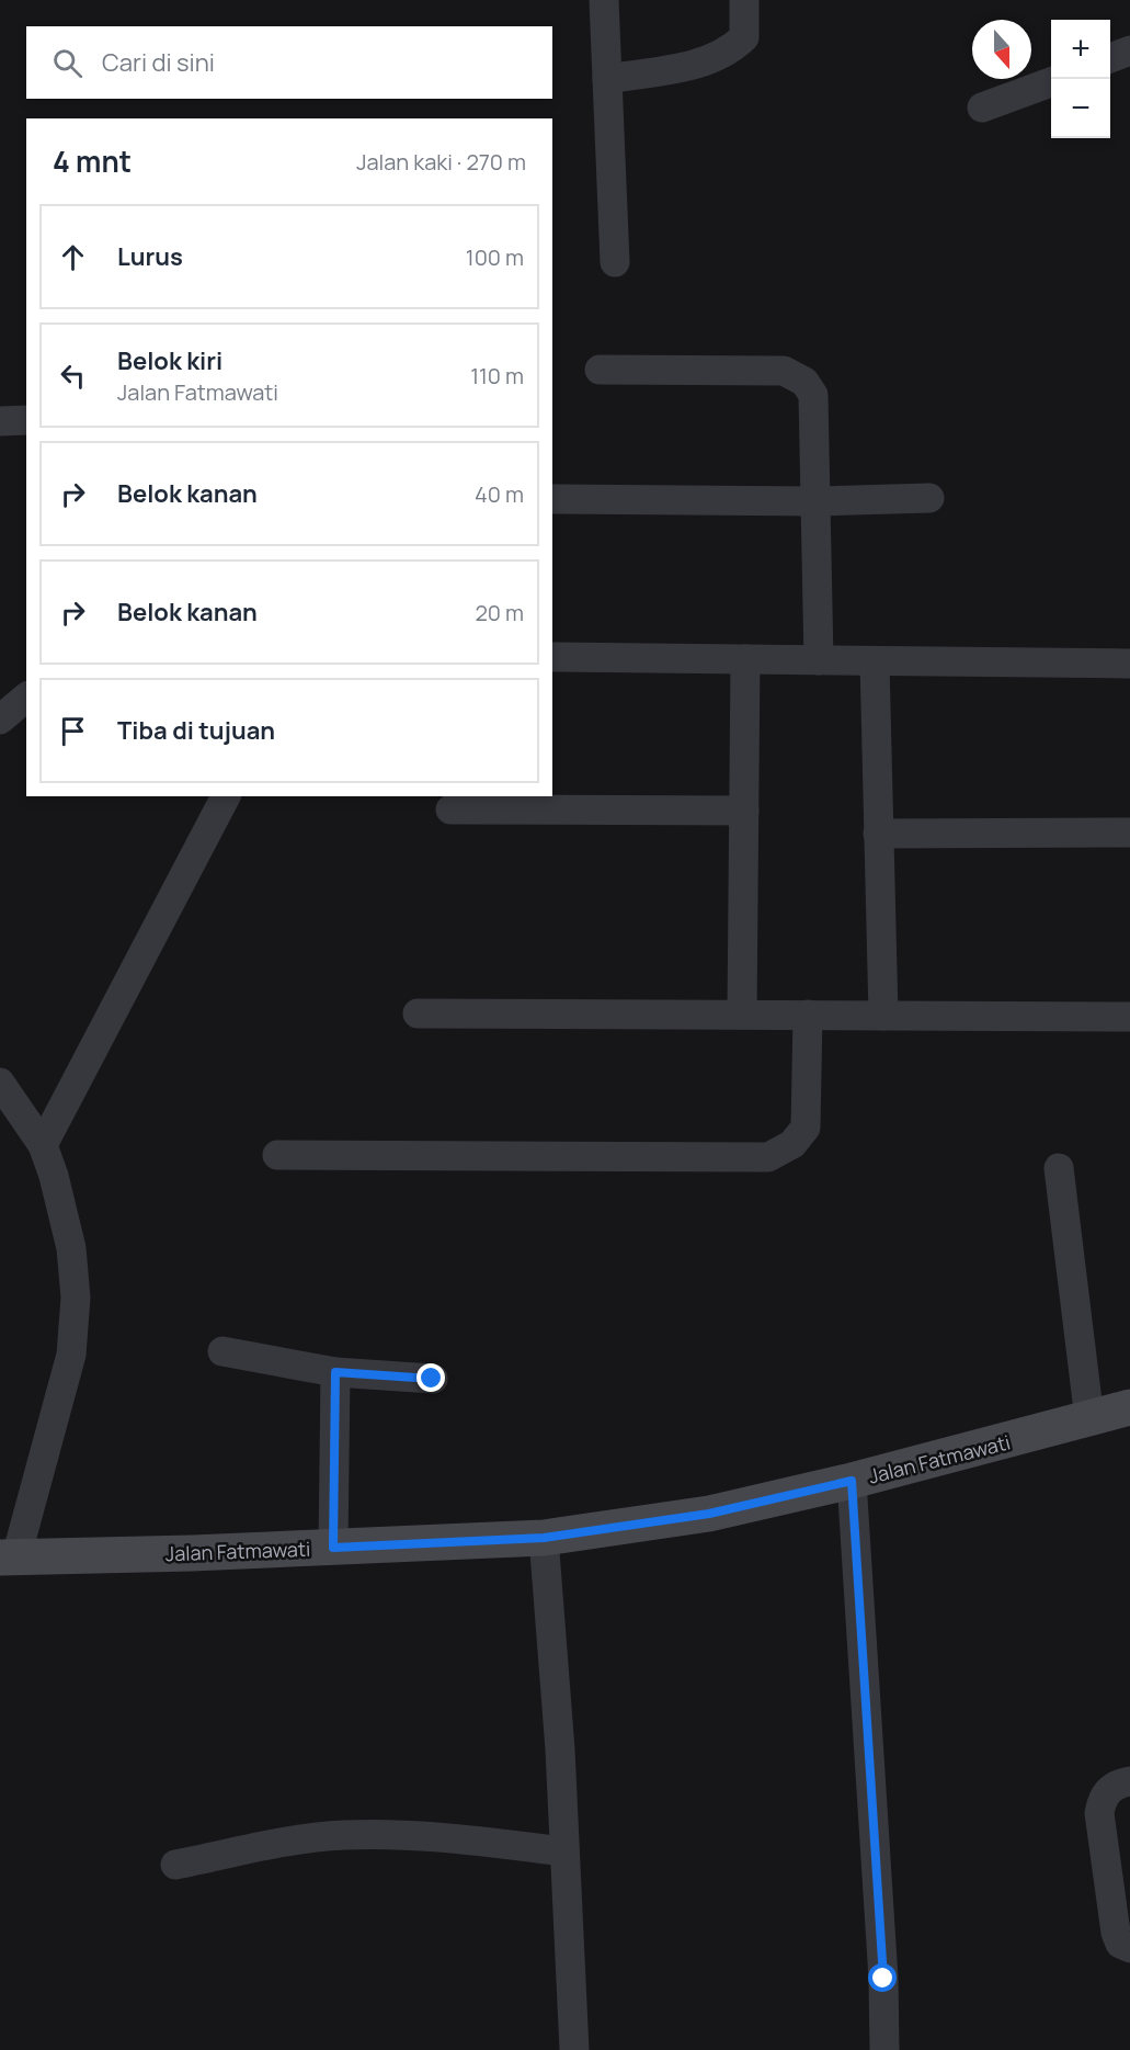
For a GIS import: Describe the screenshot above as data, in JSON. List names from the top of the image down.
{
  "streets": {
    "street": ["Jalan Fatmawati"]
  },
  "north": "bottom",
  "page": {
    "map_buttons": ["+", "−"],
    "search": "Cari di sini",
    "heading": ["4 mnt", "Jalan kaki · 270 m"],
    "list": [
      ["Lurus", "100 m"],
      ["Belok kiri", "Jalan Fatmawati", "110 m"],
      ["Belok kanan", "40 m"],
      ["Belok kanan", "20 m"],
      "Tiba di tujuan"
    ]
  }
}
